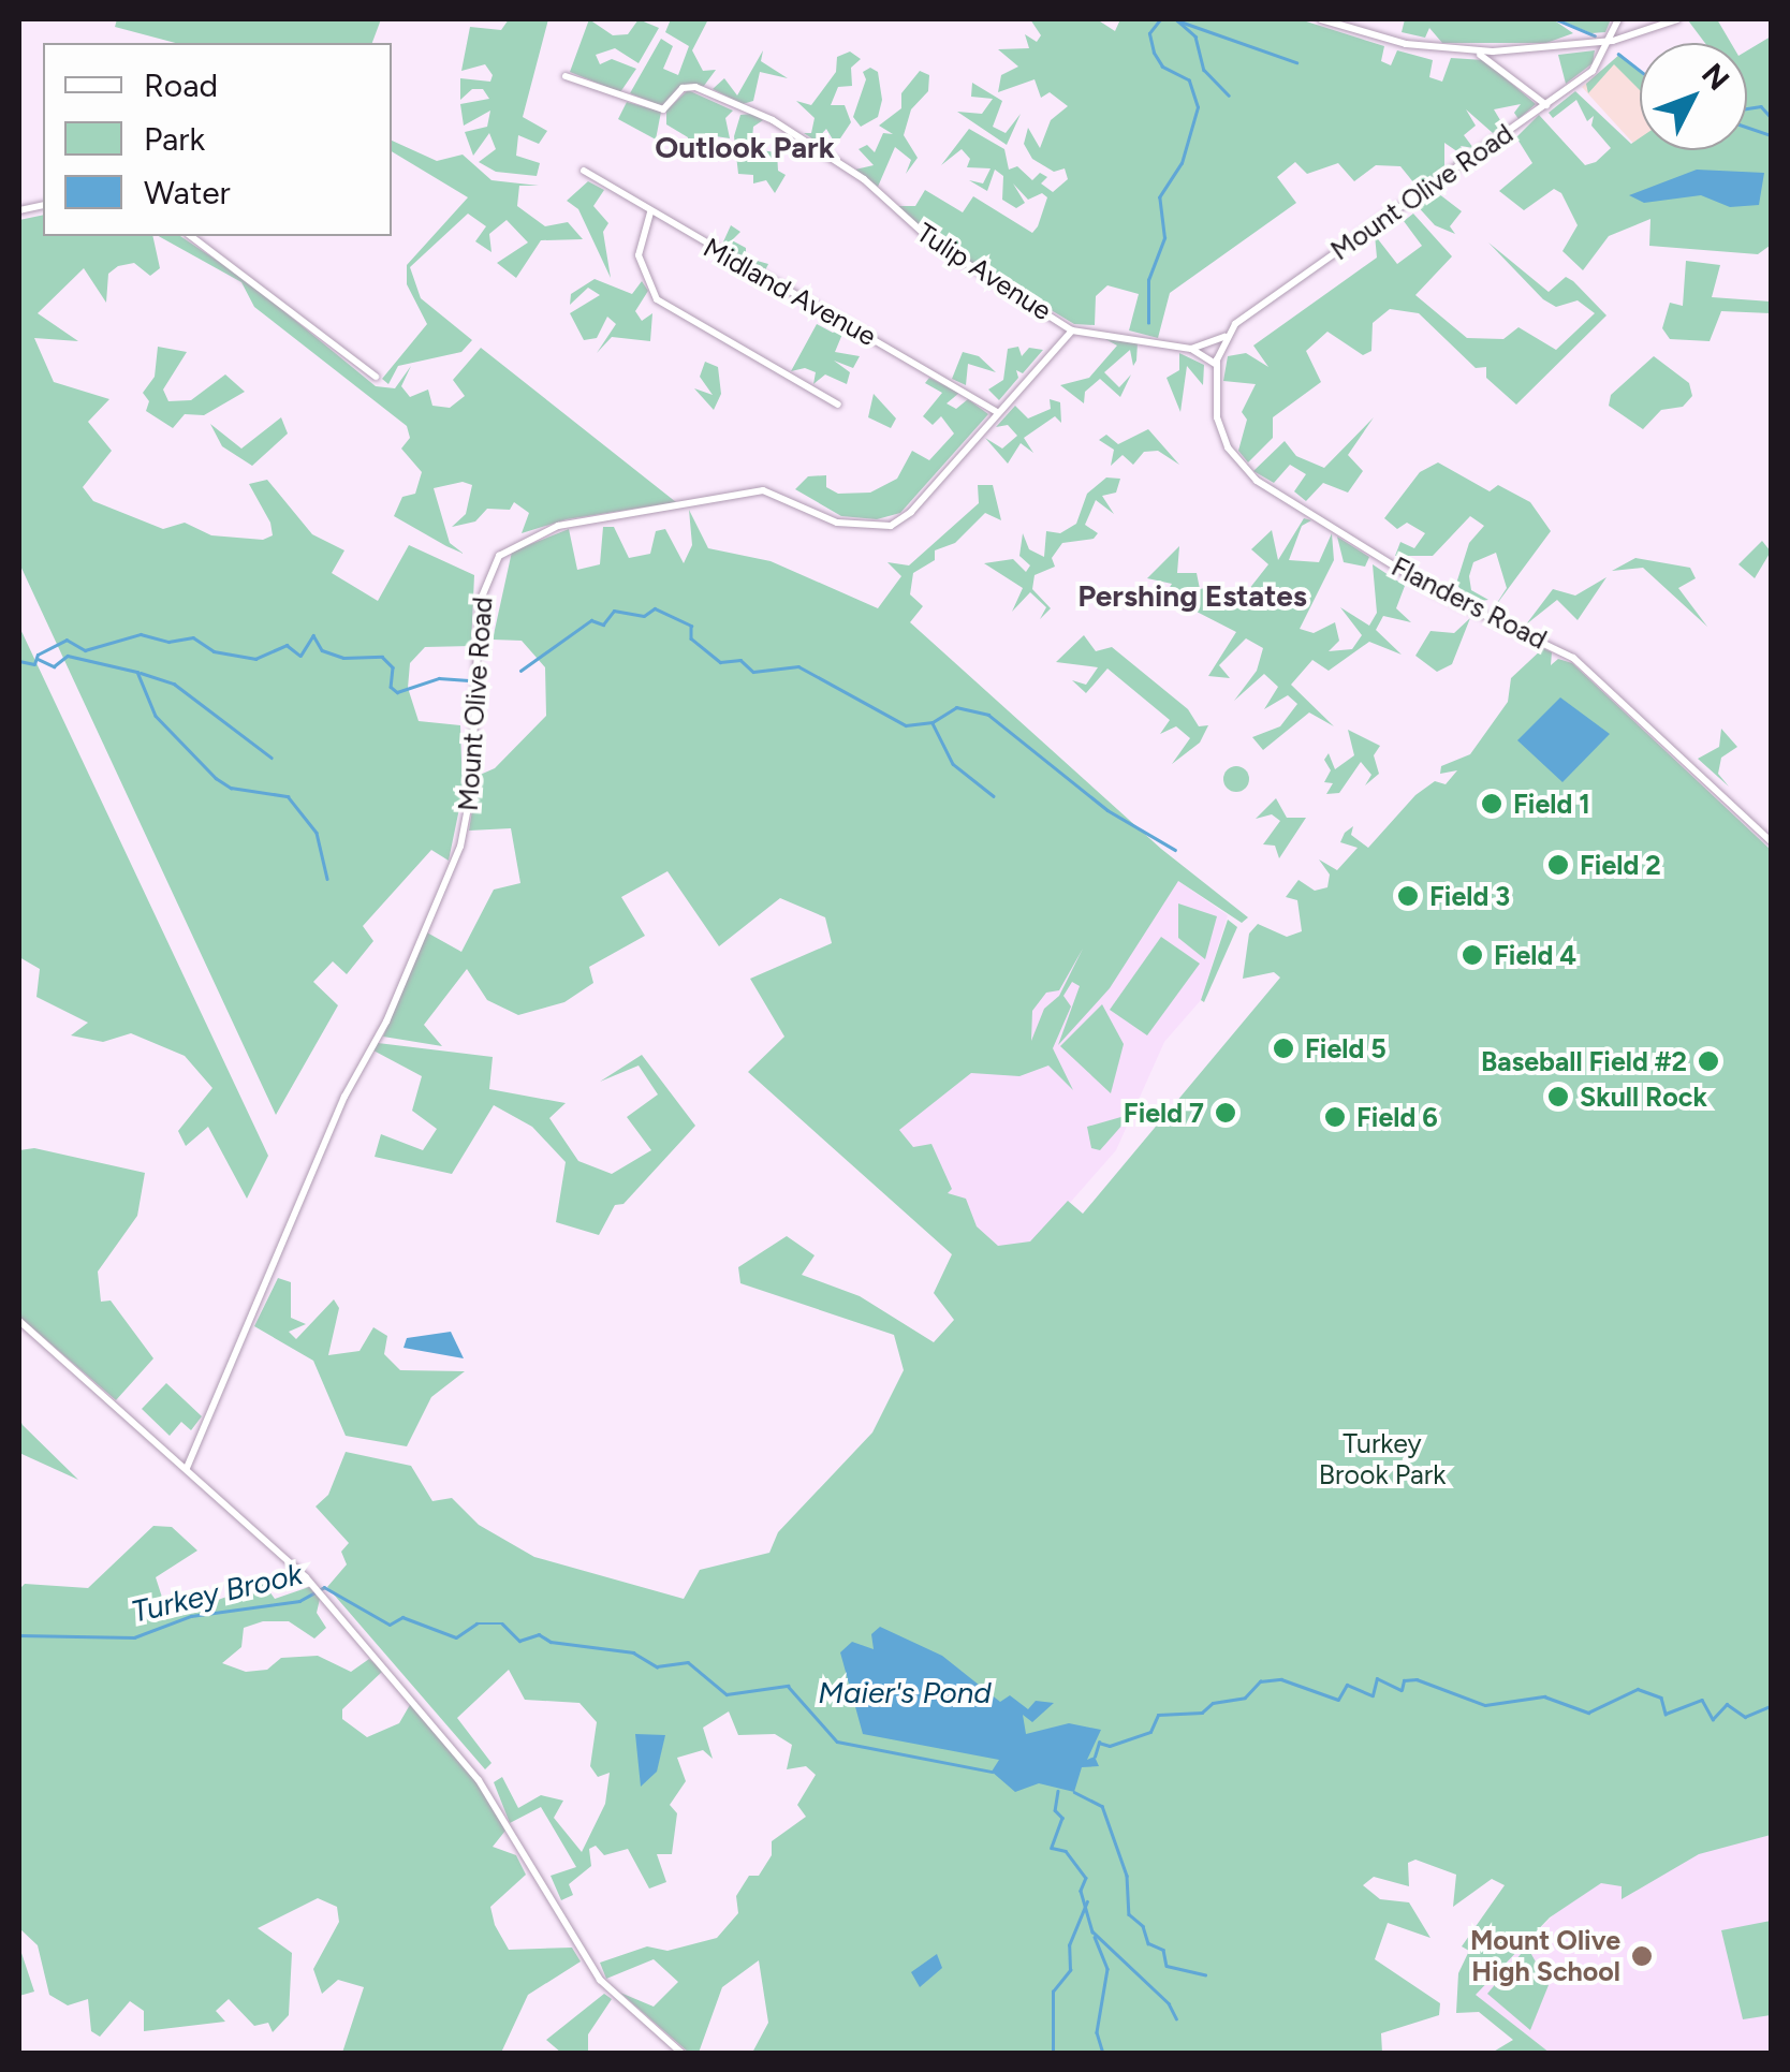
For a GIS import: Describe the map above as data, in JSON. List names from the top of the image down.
{
  "streets": {
    "street": [
      "Mount Olive Road",
      "Tulip Avenue",
      "Midland Avenue",
      "Flanders Road"
    ]
  },
  "crossings": [
    ["Mount Olive Road", "Tulip Avenue"],
    ["Mount Olive Road", "Midland Avenue"],
    ["Mount Olive Road", "Flanders Road"]
  ],
  "districts": ["Outlook Park", "Pershing Estates"],
  "water": ["Turkey Brook", "Maier's Pond"],
  "parks": ["Turkey Brook Park"],
  "places": [
    "Field 1",
    "Field 2",
    "Field 3",
    "Field 4",
    "Field 5",
    "Baseball Field #2",
    "Skull Rock",
    "Field 7",
    "Field 6",
    "Mount Olive High School"
  ],
  "legend": ["Road", "Park", "Water"],
  "north": "top right"
}
